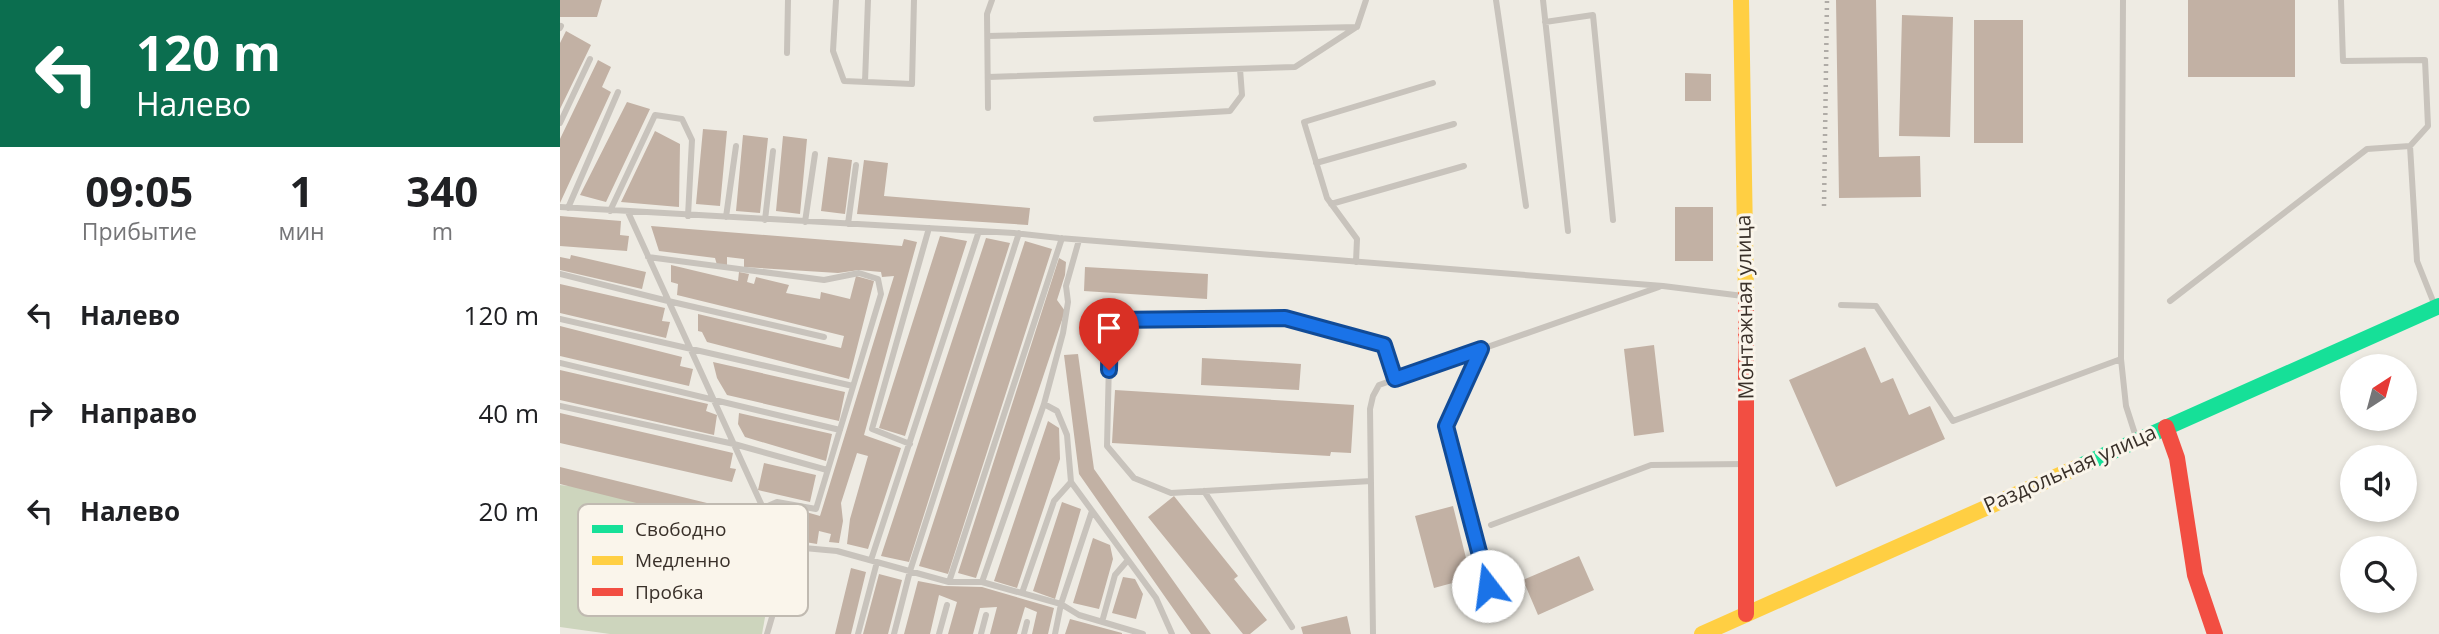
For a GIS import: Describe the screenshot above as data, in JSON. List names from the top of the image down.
{
  "streets": {
    "street": ["Монтажная улица", "Раздольная улица"]
  },
  "crossings": [
    ["Монтажная улица", "Раздольная улица"]
  ],
  "legend": ["Свободно", "Медленно", "Пробка"],
  "north": "top right",
  "page": {
    "turn": ["120 m", "Налево"],
    "eta": [
      "09:05",
      "Прибытие",
      "1",
      "мин",
      "340",
      "m"
    ],
    "list": [
      {
        "name": "Налево",
        "value": "120 m"
      },
      {
        "name": "Направо",
        "value": "40 m"
      },
      {
        "name": "Налево",
        "value": "20 m"
      }
    ]
  }
}
